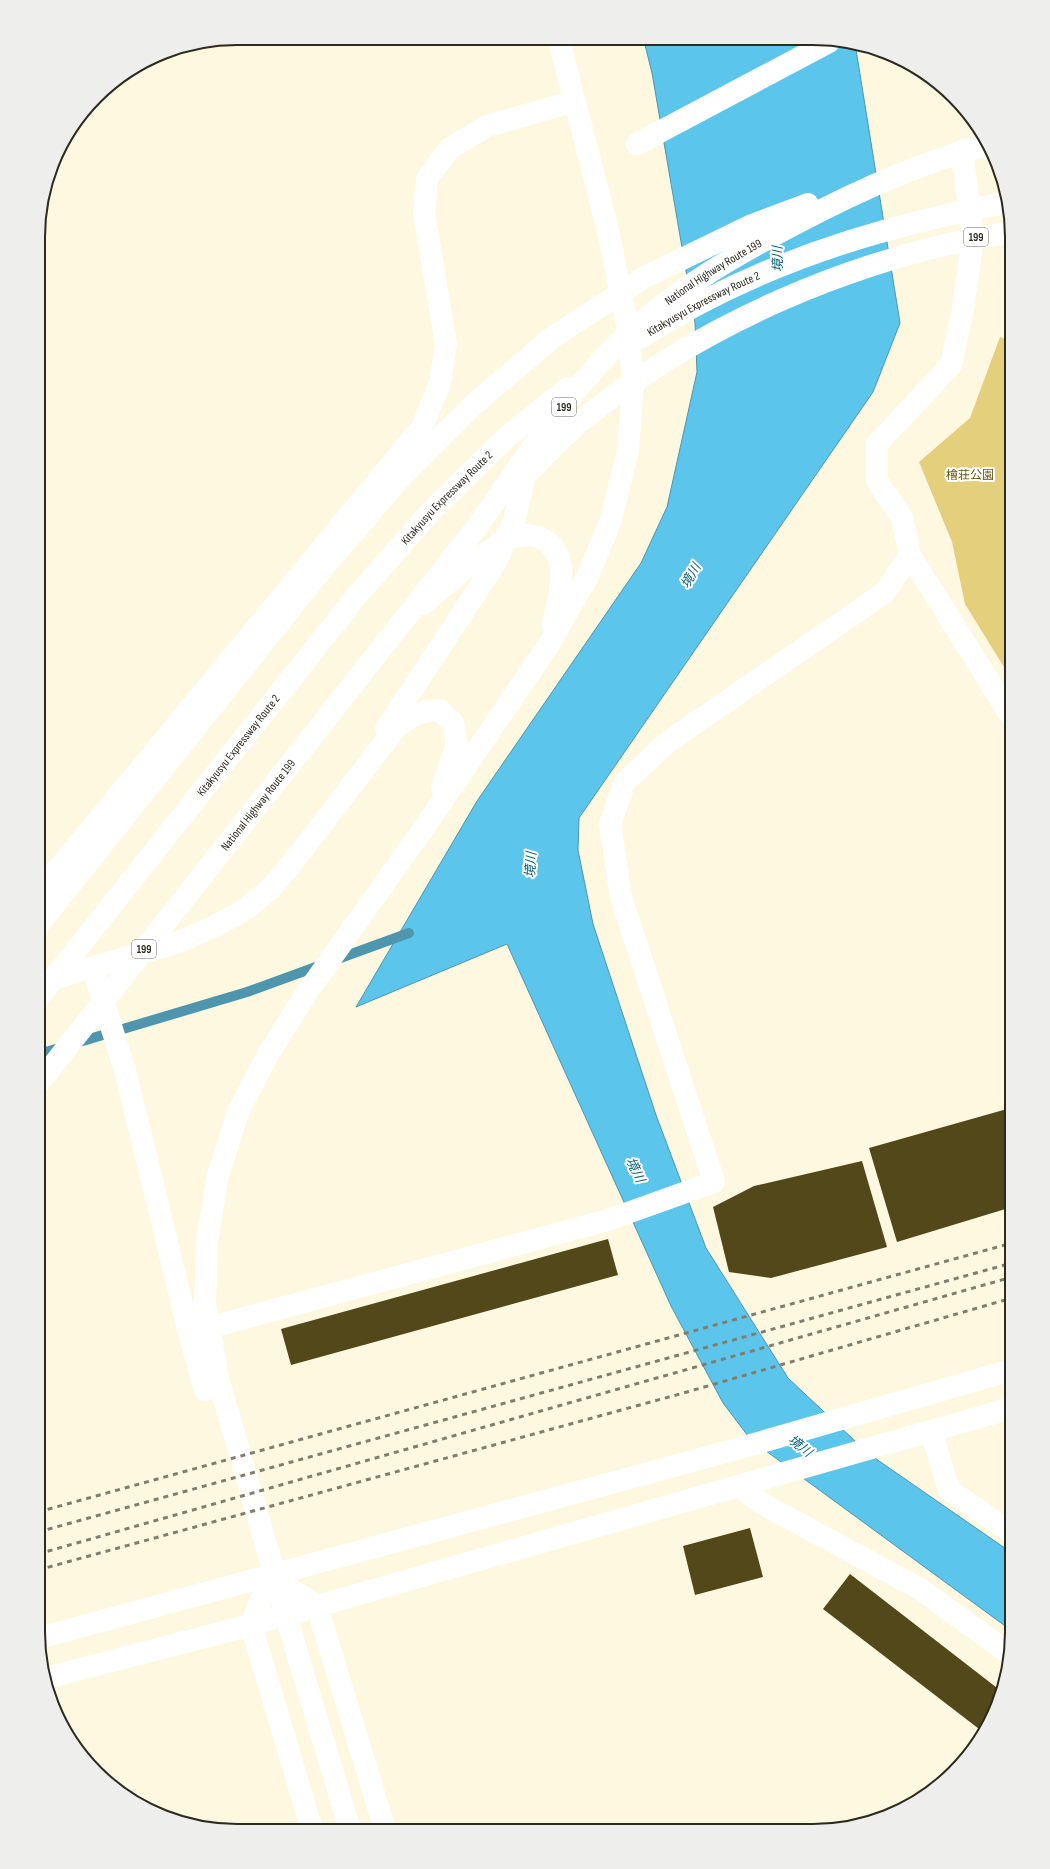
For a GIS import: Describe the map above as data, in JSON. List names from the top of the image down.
{
  "streets": {
    "main road": ["199", "National Highway Route 199", "Kitakyusyu Expressway Route 2"]
  },
  "water": ["境川"],
  "parks": ["檜荘公園"]
}
